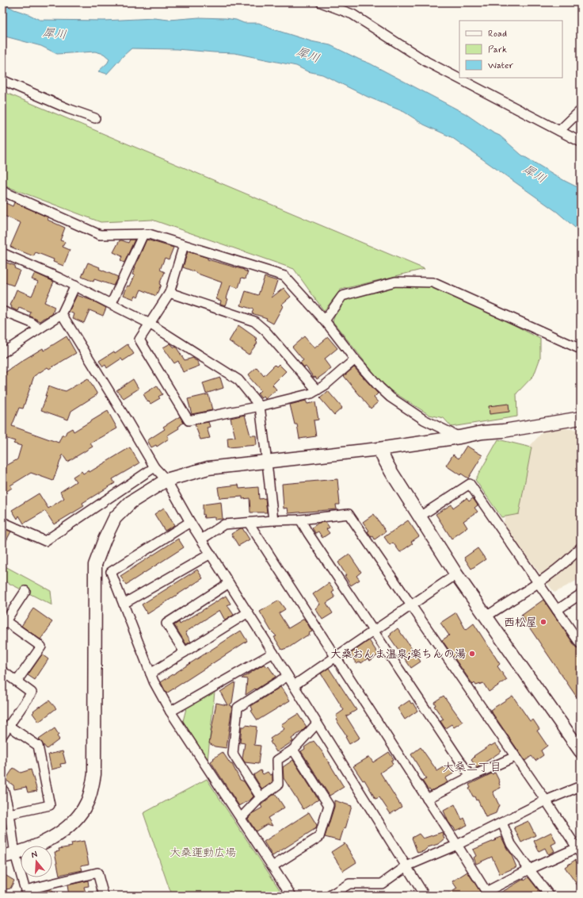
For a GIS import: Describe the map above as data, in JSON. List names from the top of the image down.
{
  "districts": ["大桑二丁目"],
  "water": ["犀川"],
  "parks": ["大桑運動広場"],
  "places": ["西松屋", "大桑おんま温泉;楽ちんの湯"],
  "legend": ["Road", "Park", "Water"],
  "north": "top"
}
